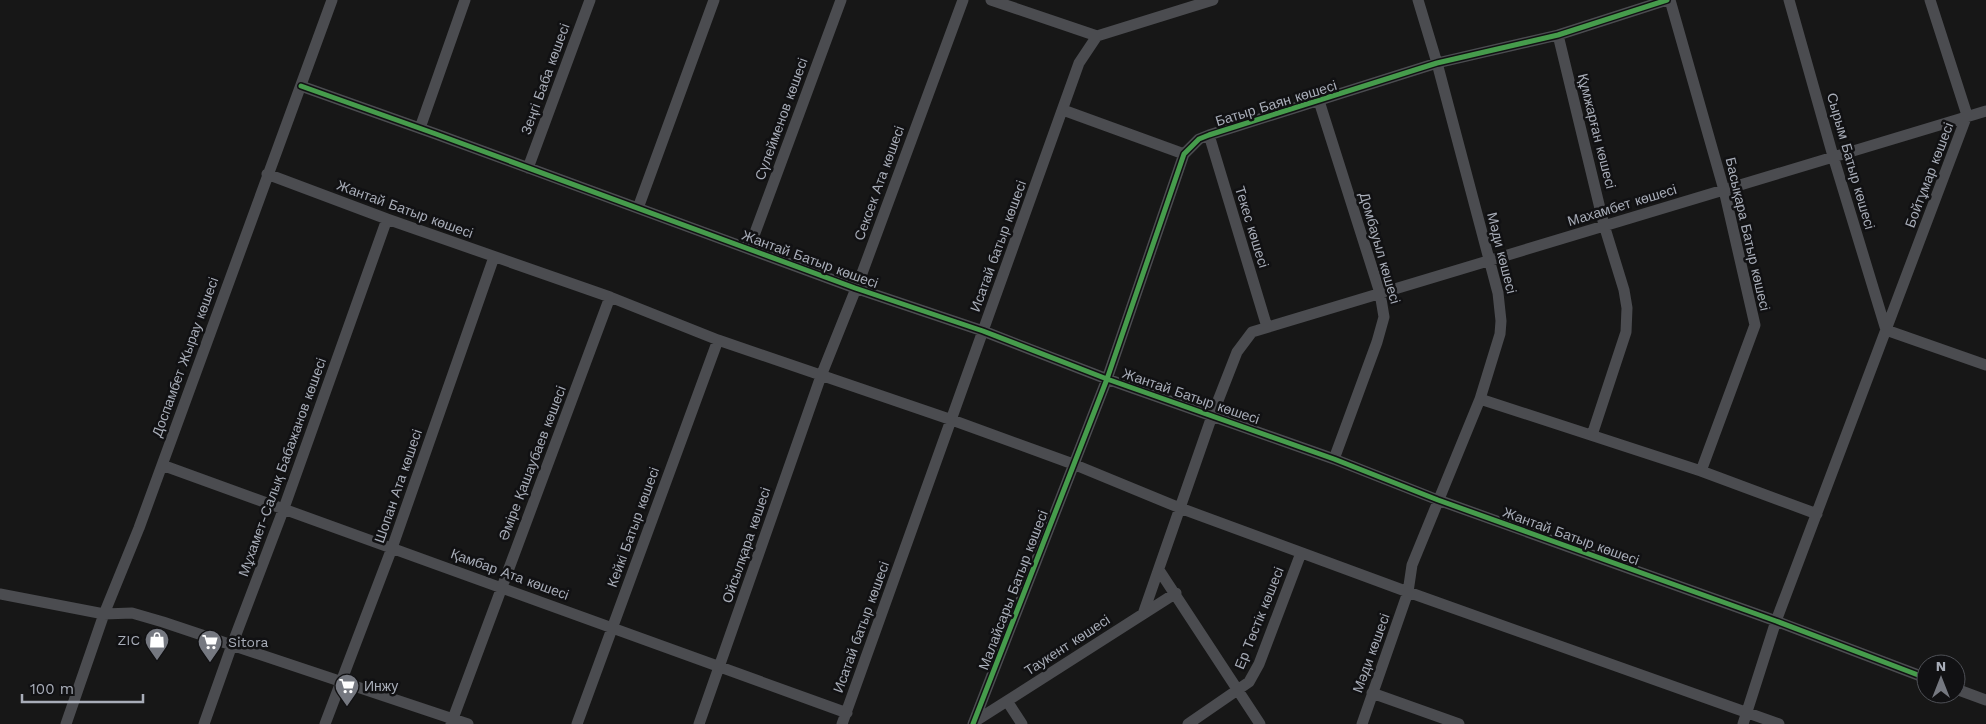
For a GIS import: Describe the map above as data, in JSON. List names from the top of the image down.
{
  "streets": {
    "street": [
      "Зеңгі Баба көшесі",
      "Батыр Баян көшесі",
      "Сүлейменов көшесі",
      "Құмжарған көшесі",
      "Сырым Батыр көшесі",
      "Бойтұмар көшесі",
      "Сексек Ата көшесі",
      "Махамбет көшесі",
      "Жантай Батыр көшесі",
      "Текес көшесі",
      "Басықара Батыр көшесі",
      "Исатай батыр көшесі",
      "Домбауыл көшесі",
      "Мәди көшесі",
      "Доспамбет Жырау көшесі",
      "Әміре Қашаубаев көшесі",
      "Мұхамет-Салық Бабажанов көшесі",
      "Шопан Ата көшесі",
      "Кейкі Батыр көшесі",
      "Ойсылқара көшесі",
      "Қамбар Ата көшесі",
      "Малайсары Батыр көшесі",
      "Ер Төстік көшесі",
      "Таукент көшесі"
    ]
  },
  "crossings": [
    ["Зеңгі Баба көшесі", "Жантай Батыр көшесі"],
    ["Батыр Баян көшесі", "Құмжарған көшесі"],
    ["Батыр Баян көшесі", "Жантай Батыр көшесі"],
    ["Батыр Баян көшесі", "Текес көшесі"],
    ["Батыр Баян көшесі", "Басықара Батыр көшесі"],
    ["Батыр Баян көшесі", "Домбауыл көшесі"],
    ["Батыр Баян көшесі", "Мәди көшесі"],
    ["Батыр Баян көшесі", "Малайсары Батыр көшесі"],
    ["Сүлейменов көшесі", "Жантай Батыр көшесі"],
    ["Құмжарған көшесі", "Махамбет көшесі"],
    ["Сырым Батыр көшесі", "Бойтұмар көшесі"],
    ["Сырым Батыр көшесі", "Махамбет көшесі"],
    ["Бойтұмар көшесі", "Махамбет көшесі"],
    ["Бойтұмар көшесі", "Жантай Батыр көшесі"],
    ["Сексек Ата көшесі", "Жантай Батыр көшесі"],
    ["Сексек Ата көшесі", "Ойсылқара көшесі"],
    ["Махамбет көшесі", "Жантай Батыр көшесі"],
    ["Махамбет көшесі", "Текес көшесі"],
    ["Махамбет көшесі", "Басықара Батыр көшесі"],
    ["Махамбет көшесі", "Домбауыл көшесі"],
    ["Махамбет көшесі", "Мәди көшесі"],
    ["Махамбет көшесі", "Таукент көшесі"],
    ["Жантай Батыр көшесі", "Исатай батыр көшесі"],
    ["Жантай Батыр көшесі", "Домбауыл көшесі"],
    ["Жантай Батыр көшесі", "Мәди көшесі"],
    ["Жантай Батыр көшесі", "Доспамбет Жырау көшесі"],
    ["Жантай Батыр көшесі", "Әміре Қашаубаев көшесі"],
    ["Жантай Батыр көшесі", "Мұхамет-Салық Бабажанов көшесі"],
    ["Жантай Батыр көшесі", "Шопан Ата көшесі"],
    ["Жантай Батыр көшесі", "Кейкі Батыр көшесі"],
    ["Жантай Батыр көшесі", "Ойсылқара көшесі"],
    ["Жантай Батыр көшесі", "Малайсары Батыр көшесі"],
    ["Жантай Батыр көшесі", "Ер Төстік көшесі"],
    ["Исатай батыр көшесі", "Қамбар Ата көшесі"],
    ["Доспамбет Жырау көшесі", "Қамбар Ата көшесі"],
    ["Әміре Қашаубаев көшесі", "Қамбар Ата көшесі"],
    ["Мұхамет-Салық Бабажанов көшесі", "Қамбар Ата көшесі"],
    ["Шопан Ата көшесі", "Қамбар Ата көшесі"],
    ["Кейкі Батыр көшесі", "Қамбар Ата көшесі"],
    ["Ойсылқара көшесі", "Қамбар Ата көшесі"],
    ["Малайсары Батыр көшесі", "Таукент көшесі"]
  ],
  "places": {
    "shop": ["ZIC"],
    "supermarket": ["Sitora", "Инжу"]
  },
  "scale_bar": "100 m",
  "north": "top"
}
